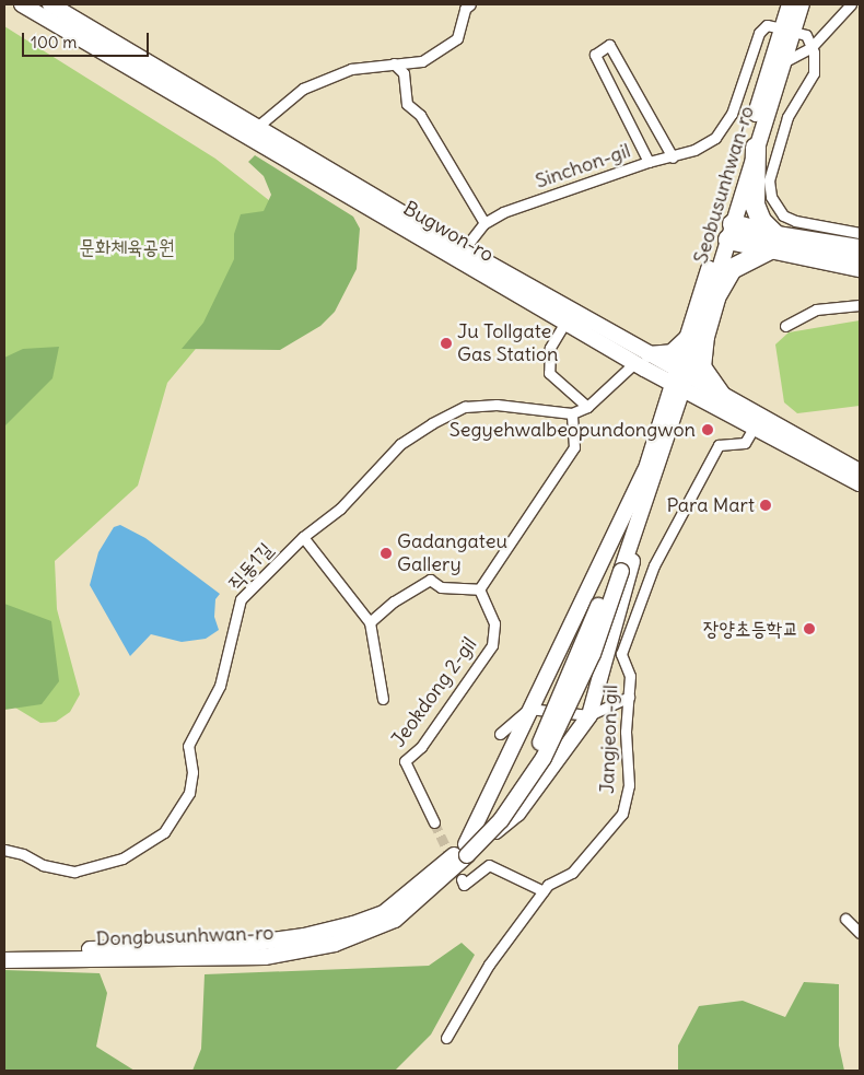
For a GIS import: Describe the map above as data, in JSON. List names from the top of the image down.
{
  "streets": {
    "street": [
      "Sinchon-gil",
      "Seobusunhwan-ro",
      "Bugwon-ro",
      "직동1길",
      "Jeokdong 2-gil",
      "Jangjeon-gil",
      "Dongbusunhwan-ro"
    ]
  },
  "crossings": [
    ["Sinchon-gil", "Seobusunhwan-ro"],
    ["Sinchon-gil", "Bugwon-ro"],
    ["Seobusunhwan-ro", "Bugwon-ro"],
    ["Bugwon-ro", "직동1길"],
    ["Bugwon-ro", "Jangjeon-gil"]
  ],
  "parks": ["문화체육공원"],
  "places": [
    "Ju Tollgate Gas Station",
    "Segyehwalbeopundongwon",
    "Para Mart",
    "Gadangateu Gallery",
    "장양초등학교"
  ],
  "scale_bar": "100 m"
}
